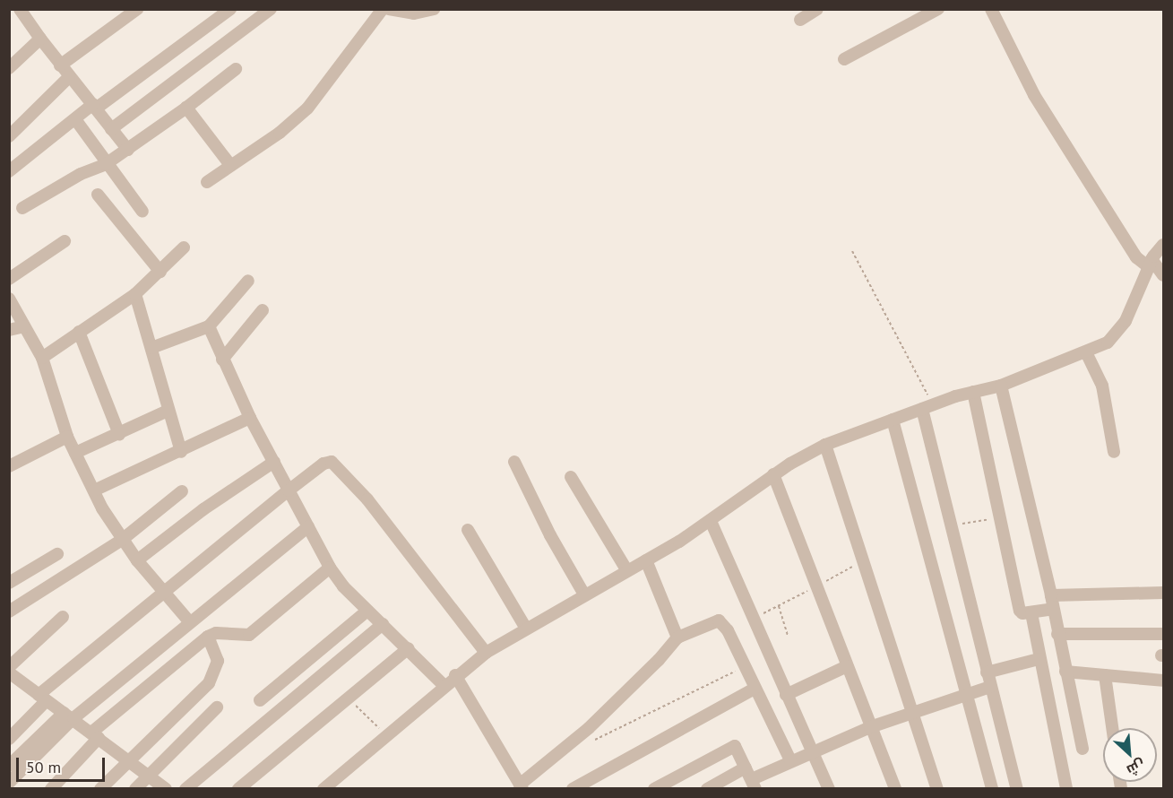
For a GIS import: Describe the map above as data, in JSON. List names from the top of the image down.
{
  "scale_bar": "50 m",
  "north": "bottom right"
}
